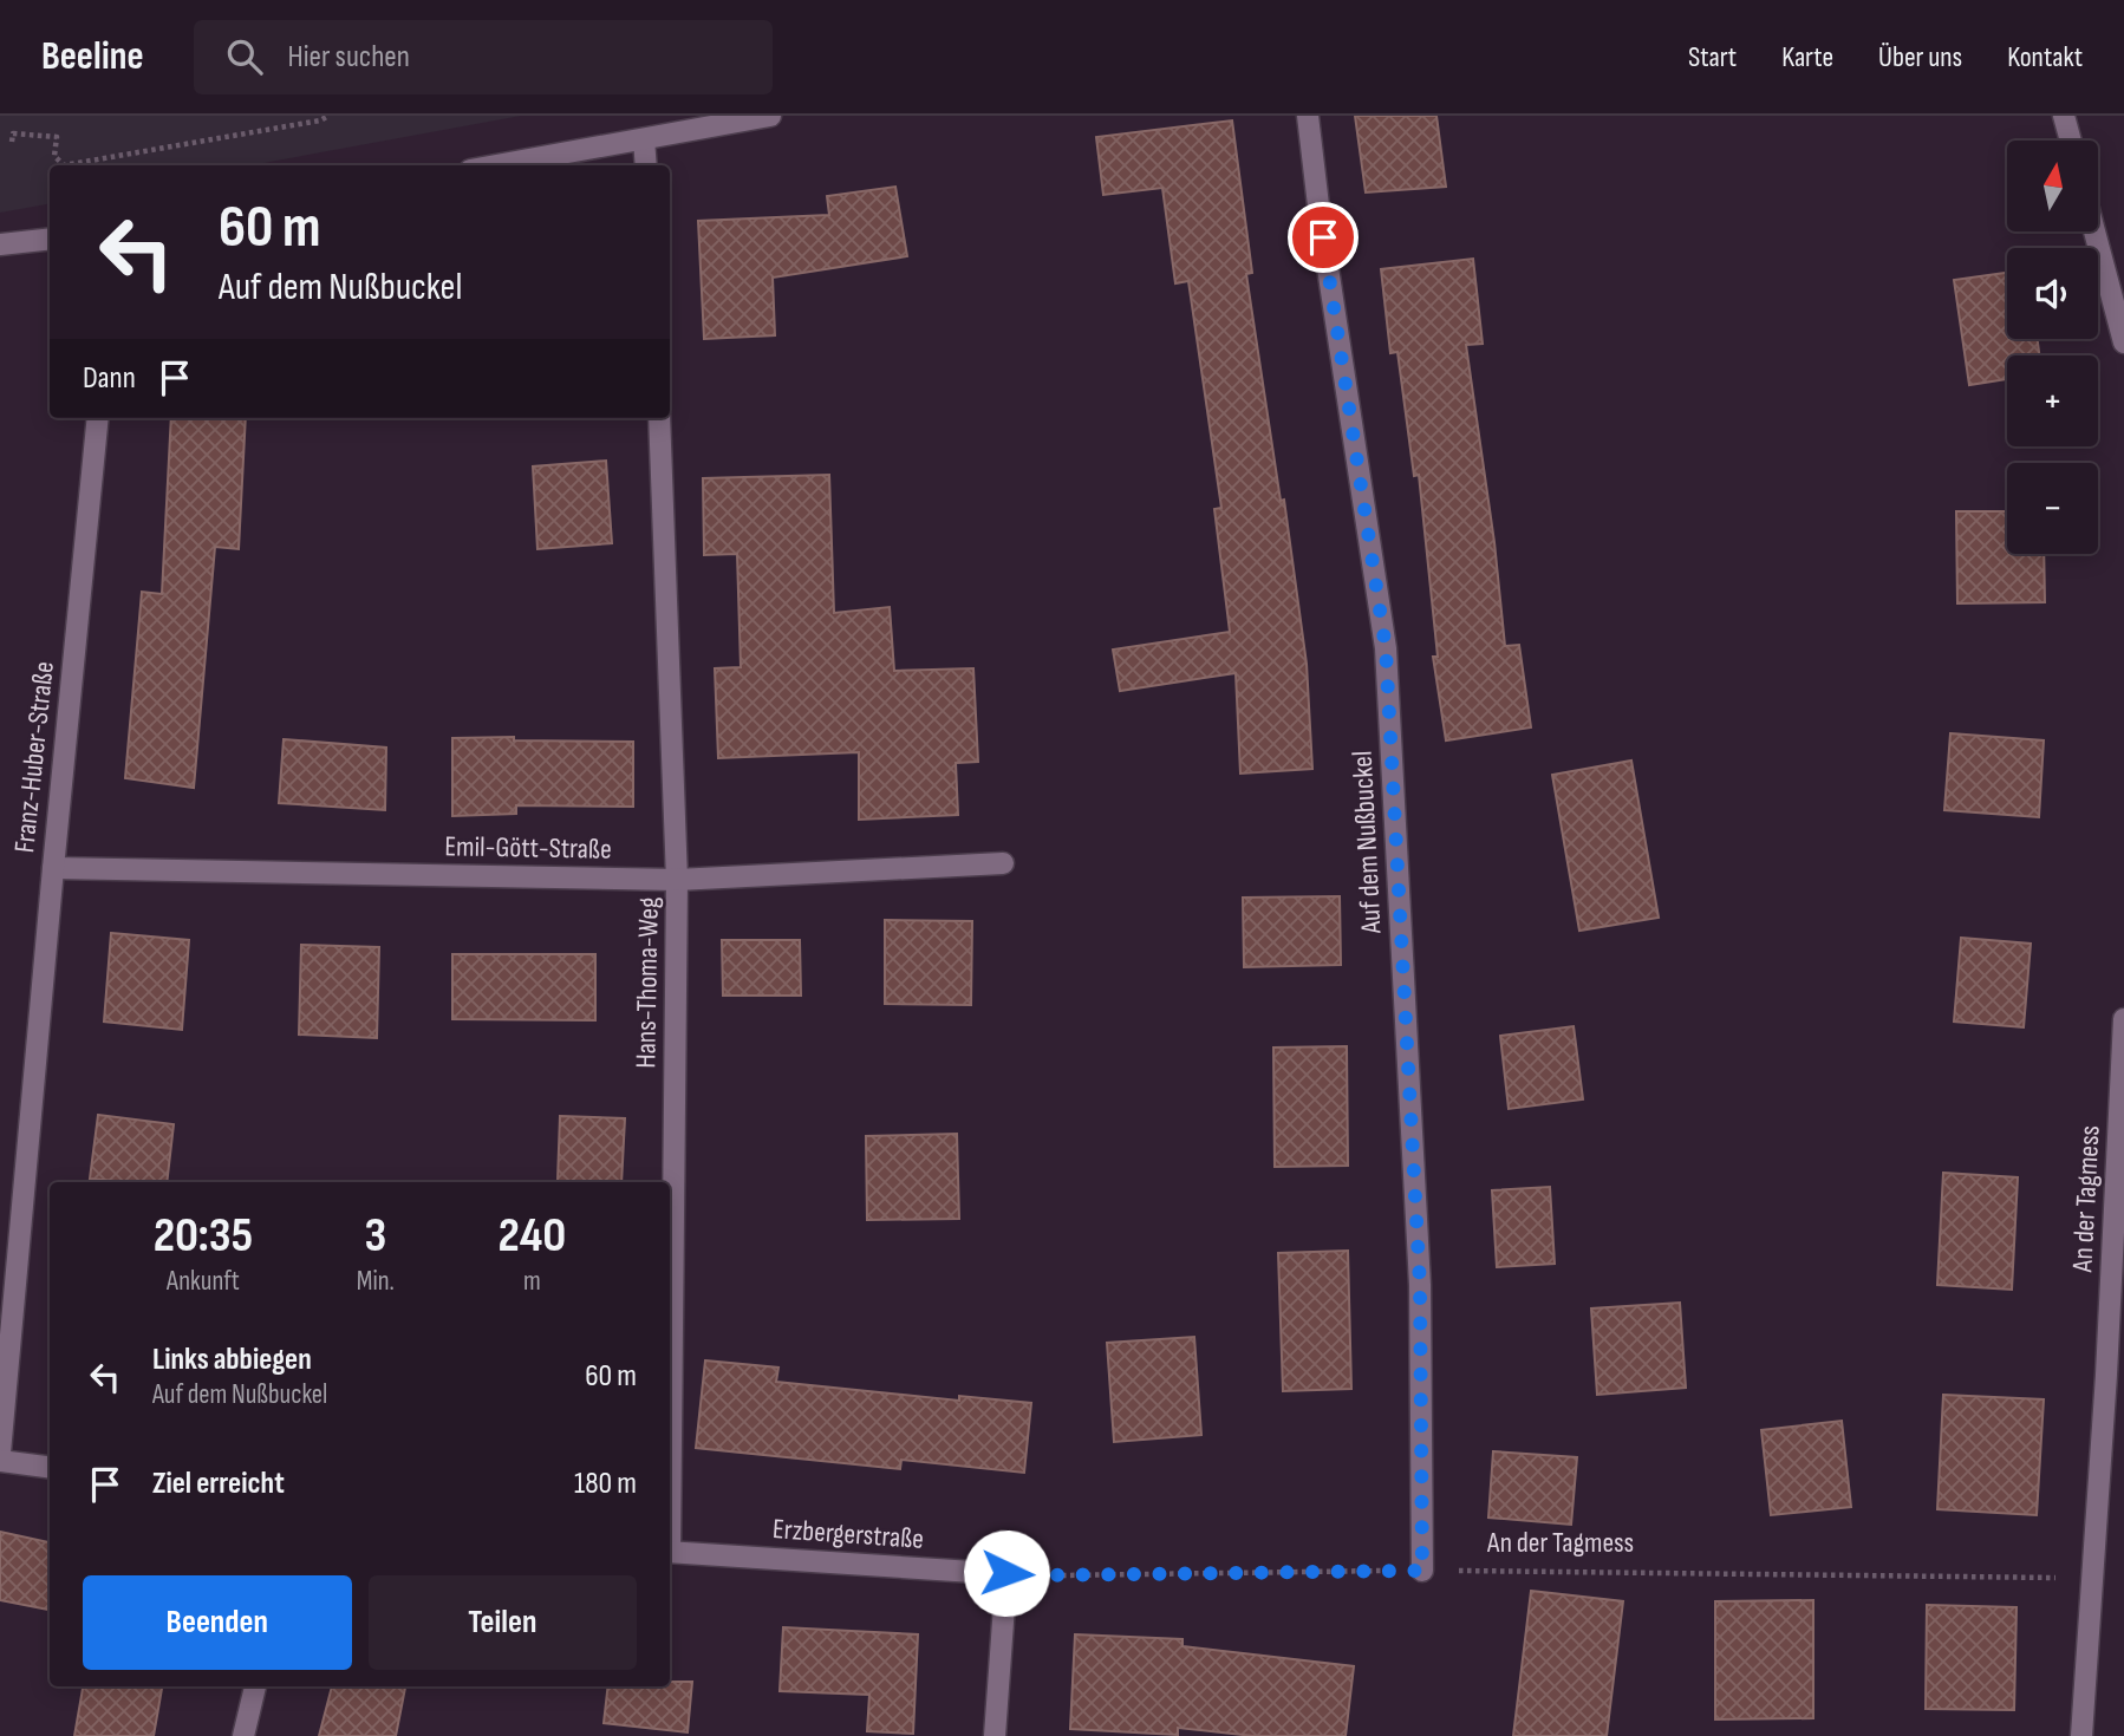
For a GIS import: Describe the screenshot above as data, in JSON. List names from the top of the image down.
{
  "streets": {
    "street": [
      "Franz-Huber-Straße",
      "Auf dem Nußbuckel",
      "Emil-Gött-Straße",
      "Hans-Thoma-Weg",
      "An der Tagmess",
      "Erzbergerstraße"
    ]
  },
  "crossings": [
    ["Franz-Huber-Straße", "Emil-Gött-Straße"],
    ["Auf dem Nußbuckel", "An der Tagmess"],
    ["Emil-Gött-Straße", "Hans-Thoma-Weg"],
    ["An der Tagmess", "Erzbergerstraße"]
  ],
  "north": "top",
  "page": {
    "header": "Beeline",
    "search": "Hier suchen",
    "nav": [
      "Start",
      "Karte",
      "Über uns",
      "Kontakt"
    ],
    "map_buttons": ["+", "−"],
    "turn": ["60 m", "Auf dem Nußbuckel"],
    "then": "Dann",
    "eta": [
      "20:35",
      "Ankunft",
      "3",
      "Min.",
      "240",
      "m"
    ],
    "list": [
      {
        "name": "Links abbiegen",
        "note": "Auf dem Nußbuckel",
        "value": "60 m"
      },
      {
        "name": "Ziel erreicht",
        "value": "180 m"
      }
    ],
    "buttons": ["Beenden", "Teilen"]
  }
}
